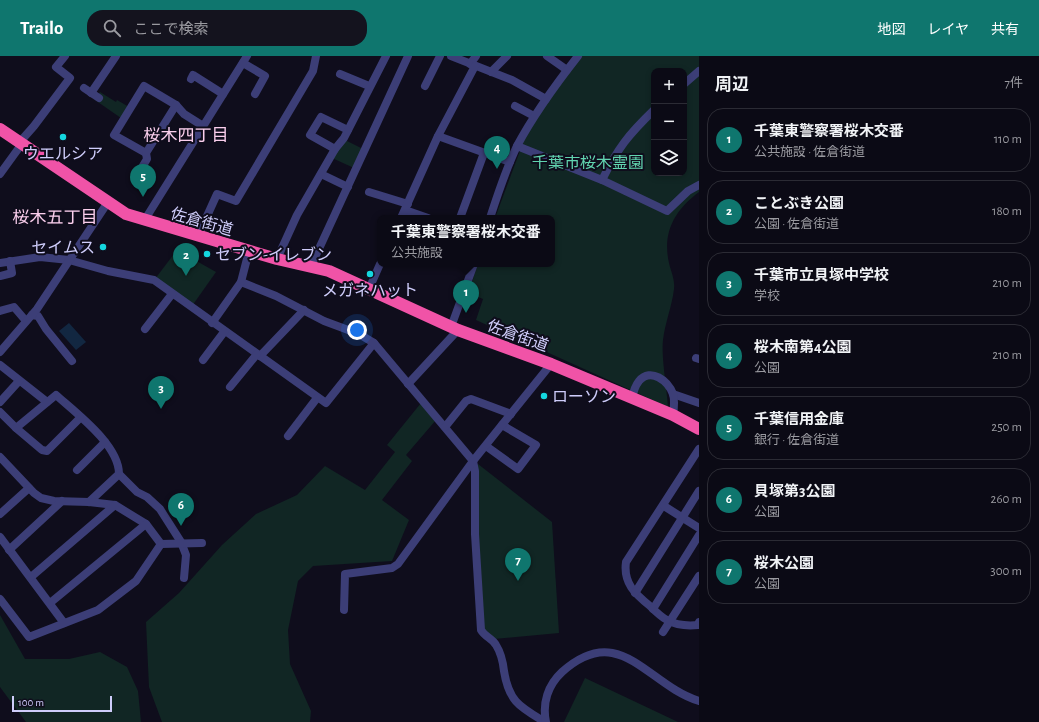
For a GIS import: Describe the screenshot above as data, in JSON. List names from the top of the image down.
{
  "streets": {
    "highway": ["佐倉街道"]
  },
  "districts": ["桜木四丁目", "桜木五丁目"],
  "parks": ["千葉市桜木霊園"],
  "places": [
    "ウエルシア",
    "セイムス",
    "セブン-イレブン",
    "メガネハット",
    "ローソン"
  ],
  "scale_bar": "100 m",
  "page": {
    "header": "Trailo",
    "search": "ここで検索",
    "nav": ["地図", "レイヤ", "共有"],
    "heading": ["周辺", "7件"],
    "map_buttons": ["+", "−"],
    "list": [
      {
        "mark": "1",
        "name": "千葉東警察署桜木交番",
        "note": "公共施設 · 佐倉街道",
        "value": "110 m"
      },
      {
        "mark": "2",
        "name": "ことぶき公園",
        "note": "公園 · 佐倉街道",
        "value": "180 m"
      },
      {
        "mark": "3",
        "name": "千葉市立貝塚中学校",
        "note": "学校",
        "value": "210 m"
      },
      {
        "mark": "4",
        "name": "桜木南第4公園",
        "note": "公園",
        "value": "210 m"
      },
      {
        "mark": "5",
        "name": "千葉信用金庫",
        "note": "銀行 · 佐倉街道",
        "value": "250 m"
      },
      {
        "mark": "6",
        "name": "貝塚第3公園",
        "note": "公園",
        "value": "260 m"
      },
      {
        "mark": "7",
        "name": "桜木公園",
        "note": "公園",
        "value": "300 m"
      }
    ],
    "pins": [
      "4",
      "5",
      "2",
      "1",
      "3",
      "6",
      "7"
    ],
    "popup": ["千葉東警察署桜木交番", "公共施設"],
    "scale": "100 m"
  }
}
